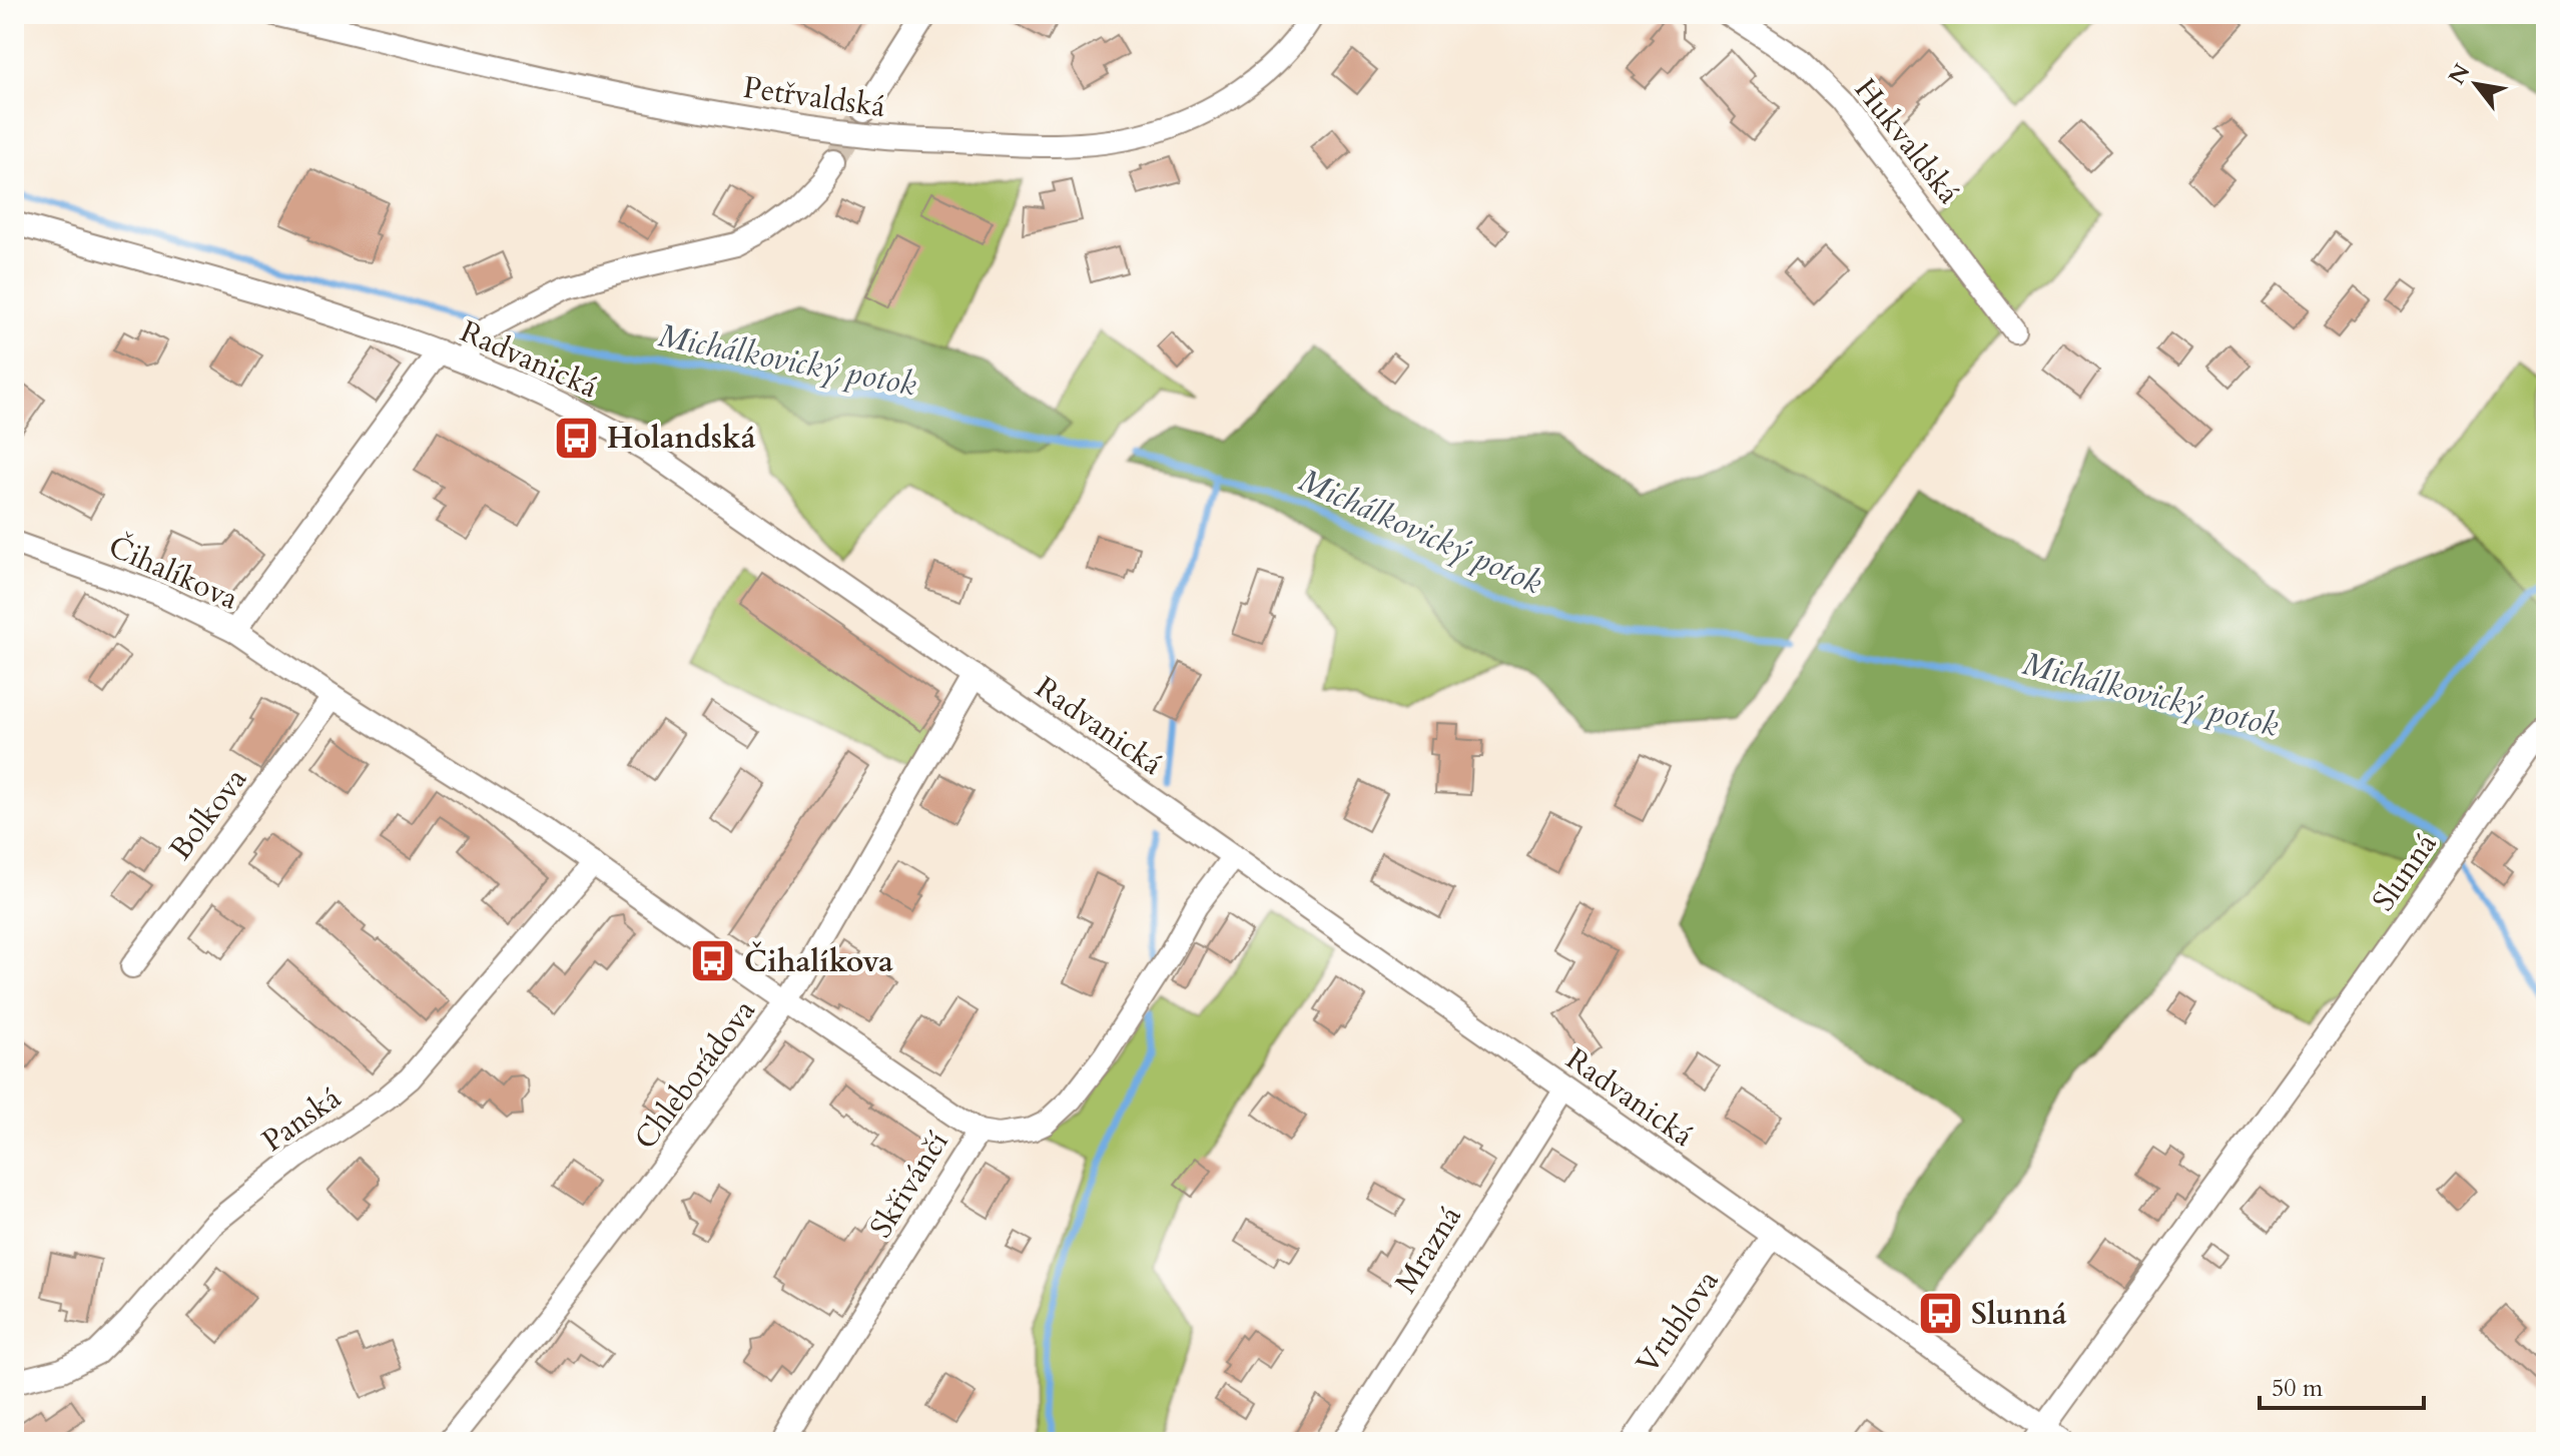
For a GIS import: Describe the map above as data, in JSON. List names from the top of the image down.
{
  "streets": {
    "street": [
      "Petřvaldská",
      "Hukvaldská",
      "Radvanická",
      "Čihalíkova",
      "Bolkova",
      "Slunná",
      "Chleborádova",
      "Panská",
      "Skřivánčí",
      "Mrazná",
      "Vrublova"
    ]
  },
  "crossings": [
    ["Radvanická", "Slunná"],
    ["Radvanická", "Chleborádova"],
    ["Radvanická", "Skřivánčí"],
    ["Radvanická", "Mrazná"],
    ["Radvanická", "Vrublova"],
    ["Čihalíkova", "Bolkova"],
    ["Čihalíkova", "Chleborádova"],
    ["Čihalíkova", "Panská"],
    ["Čihalíkova", "Skřivánčí"]
  ],
  "water": ["Michálkovický potok"],
  "places": {
    "bus stop": ["Holandská", "Čihalíkova", "Slunná"]
  },
  "scale_bar": "50 m",
  "north": "top left"
}
